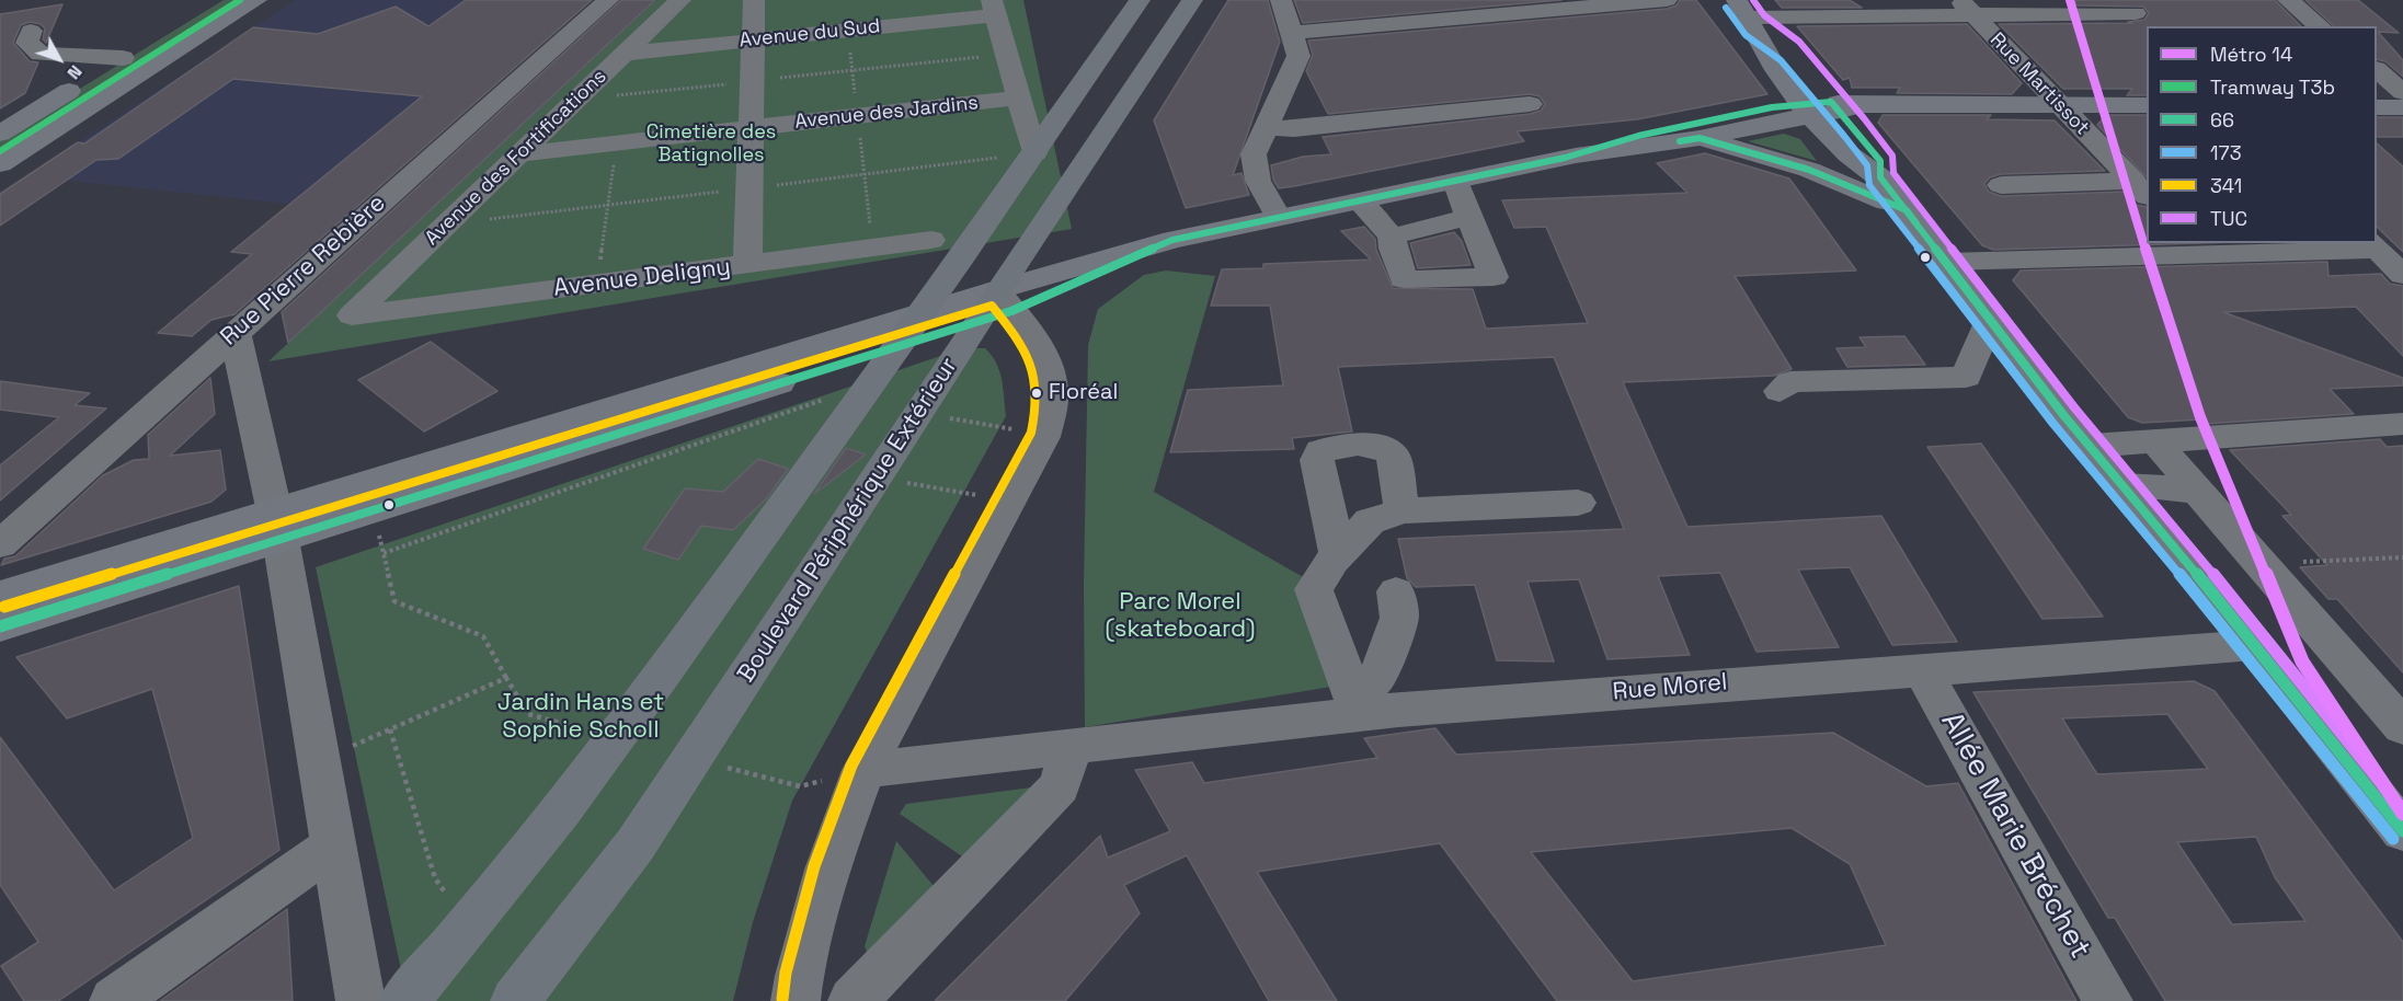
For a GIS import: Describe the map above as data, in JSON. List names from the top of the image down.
{
  "streets": {
    "highway": ["Boulevard Périphérique Extérieur"],
    "street": [
      "Avenue du Sud",
      "Rue Martissot",
      "Avenue des Jardins",
      "Avenue des Fortifications",
      "Rue Pierre Rebière",
      "Avenue Deligny",
      "Rue Morel",
      "Allée Marie Bréchet"
    ]
  },
  "crossings": [
    ["Avenue du Sud", "Avenue des Fortifications"],
    ["Avenue des Jardins", "Avenue des Fortifications"],
    ["Avenue des Fortifications", "Avenue Deligny"],
    ["Rue Morel", "Allée Marie Bréchet"]
  ],
  "parks": ["Cimetière des Batignolles", "Parc Morel (skateboard)", "Jardin Hans et Sophie Scholl"],
  "places": ["Floréal"],
  "lines": [
    "metro line 14",
    "tram line T3b",
    "transit line TUC",
    "transit line 173",
    "transit line 66",
    "transit line 341"
  ],
  "legend": [
    "Métro 14",
    "Tramway T3b",
    "66",
    "173",
    "341",
    "TUC"
  ],
  "north": "bottom right"
}
